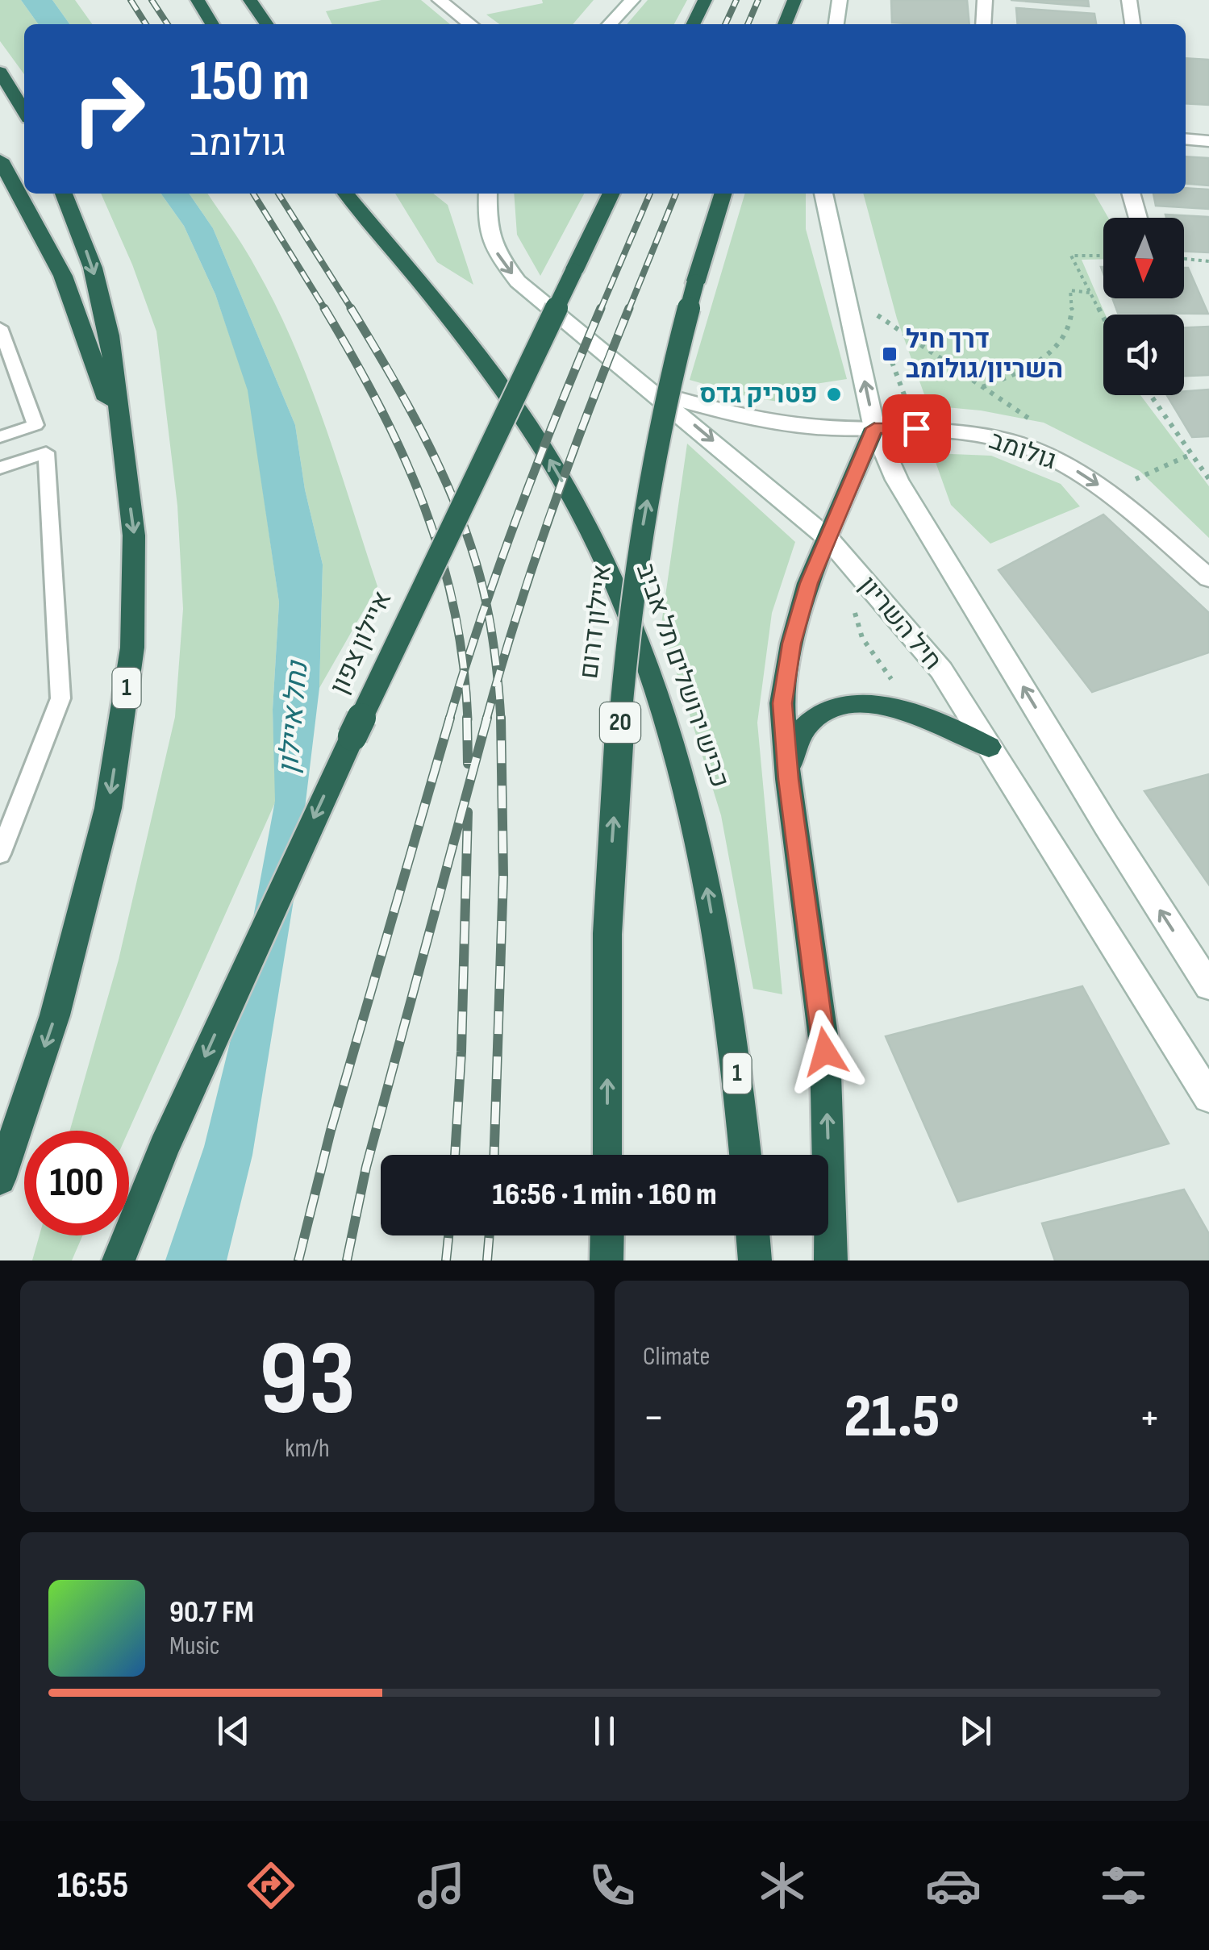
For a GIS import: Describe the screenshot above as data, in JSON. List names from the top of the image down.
{
  "streets": {
    "highway": [
      "איילון דרום",
      "איילון צפון",
      "כביש ירושלים תל אביב",
      "1",
      "20"
    ],
    "main road": ["גולומב", "חיל השריון"]
  },
  "crossings": [
    ["גולומב", "חיל השריון"]
  ],
  "one_way": ["גולומב", "חיל השריון"],
  "water": ["נחל איילון"],
  "places": {
    "transit": ["דרך חיל השריון/גולומב"],
    "other": ["פטריק גדס"]
  },
  "north": "bottom",
  "page": {
    "turn": ["150 m", "גולומב"],
    "limit": "100",
    "trip": "16:56 · 1 min · 160 m",
    "tile": [
      ["93", "km/h"],
      "Climate"
    ],
    "heat": ["−", "21.5°", "+"],
    "song": ["90.7 FM", "Music"],
    "tabs": "16:55"
  }
}
